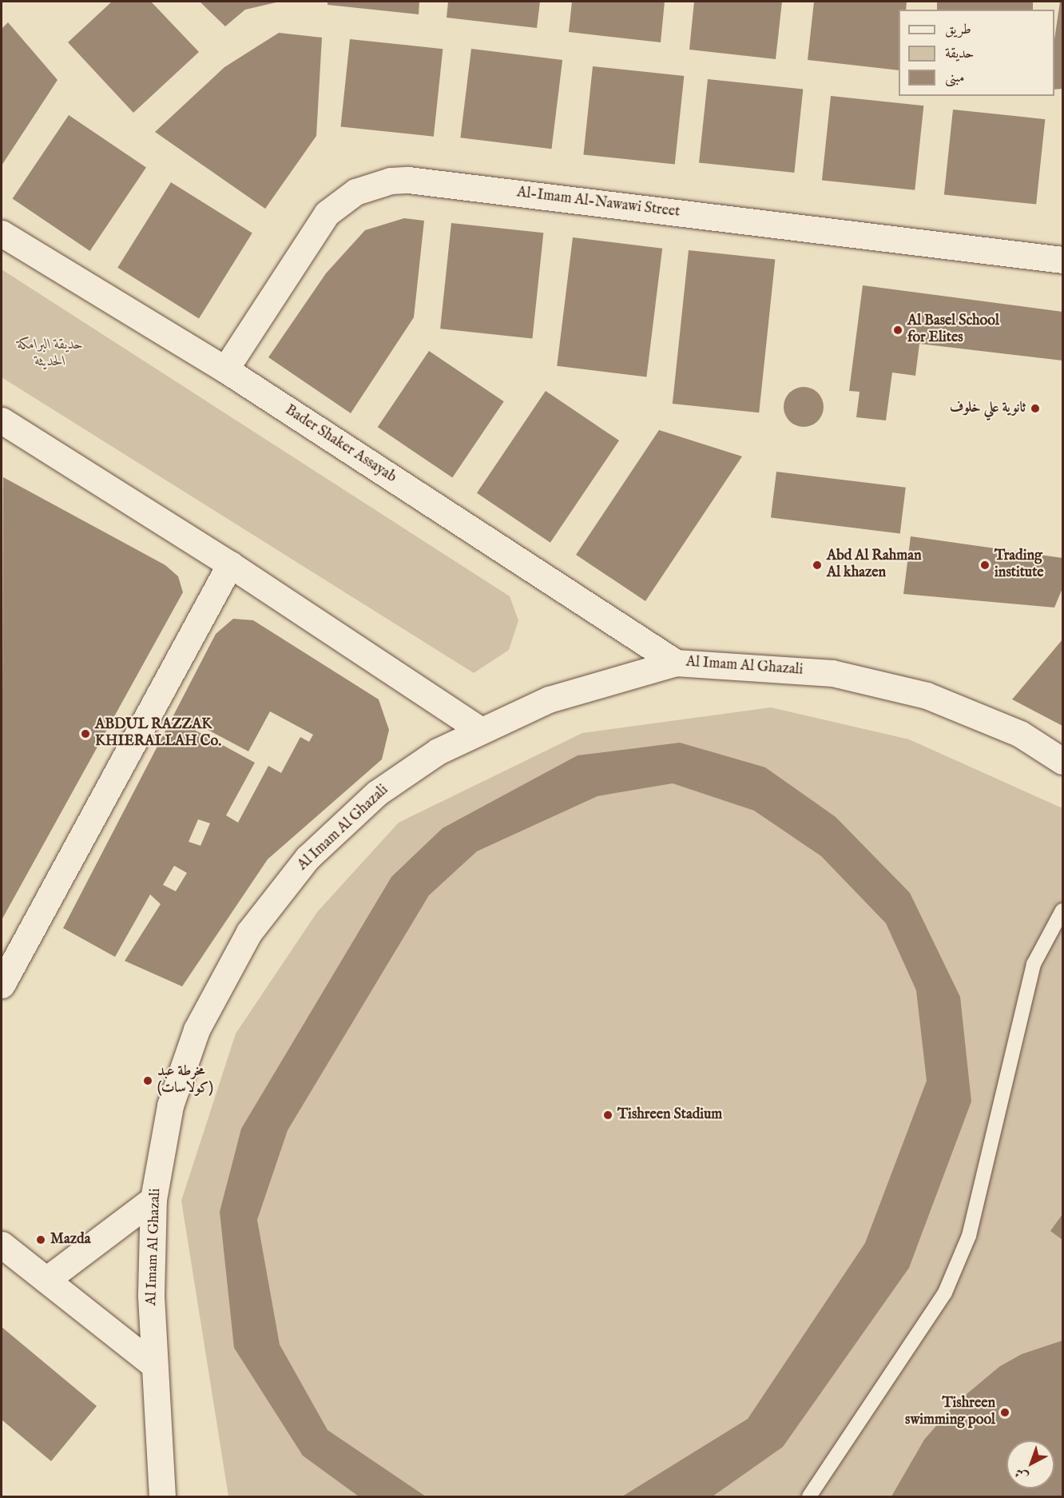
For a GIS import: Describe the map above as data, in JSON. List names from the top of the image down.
{
  "streets": {
    "main road": ["Al-Imam Al-Nawawi Street", "Bader Shaker Assayab", "Al Imam Al Ghazali"]
  },
  "crossings": [
    ["Al-Imam Al-Nawawi Street", "Bader Shaker Assayab"],
    ["Bader Shaker Assayab", "Al Imam Al Ghazali"]
  ],
  "parks": ["حديقة البرامكة الحديثة"],
  "places": [
    "Al Basel School for Elites",
    "ثانوية علي خلوف",
    "Abd Al Rahman Al khazen",
    "Trading institute",
    "ABDUL RAZZAK KHIERALLAH Co.",
    "مخرطة عبد (كولاسات)",
    "Tishreen Stadium",
    "Mazda",
    "Tishreen swimming pool"
  ],
  "legend": ["طريق", "حديقة", "مبنى"],
  "north": "bottom left"
}
